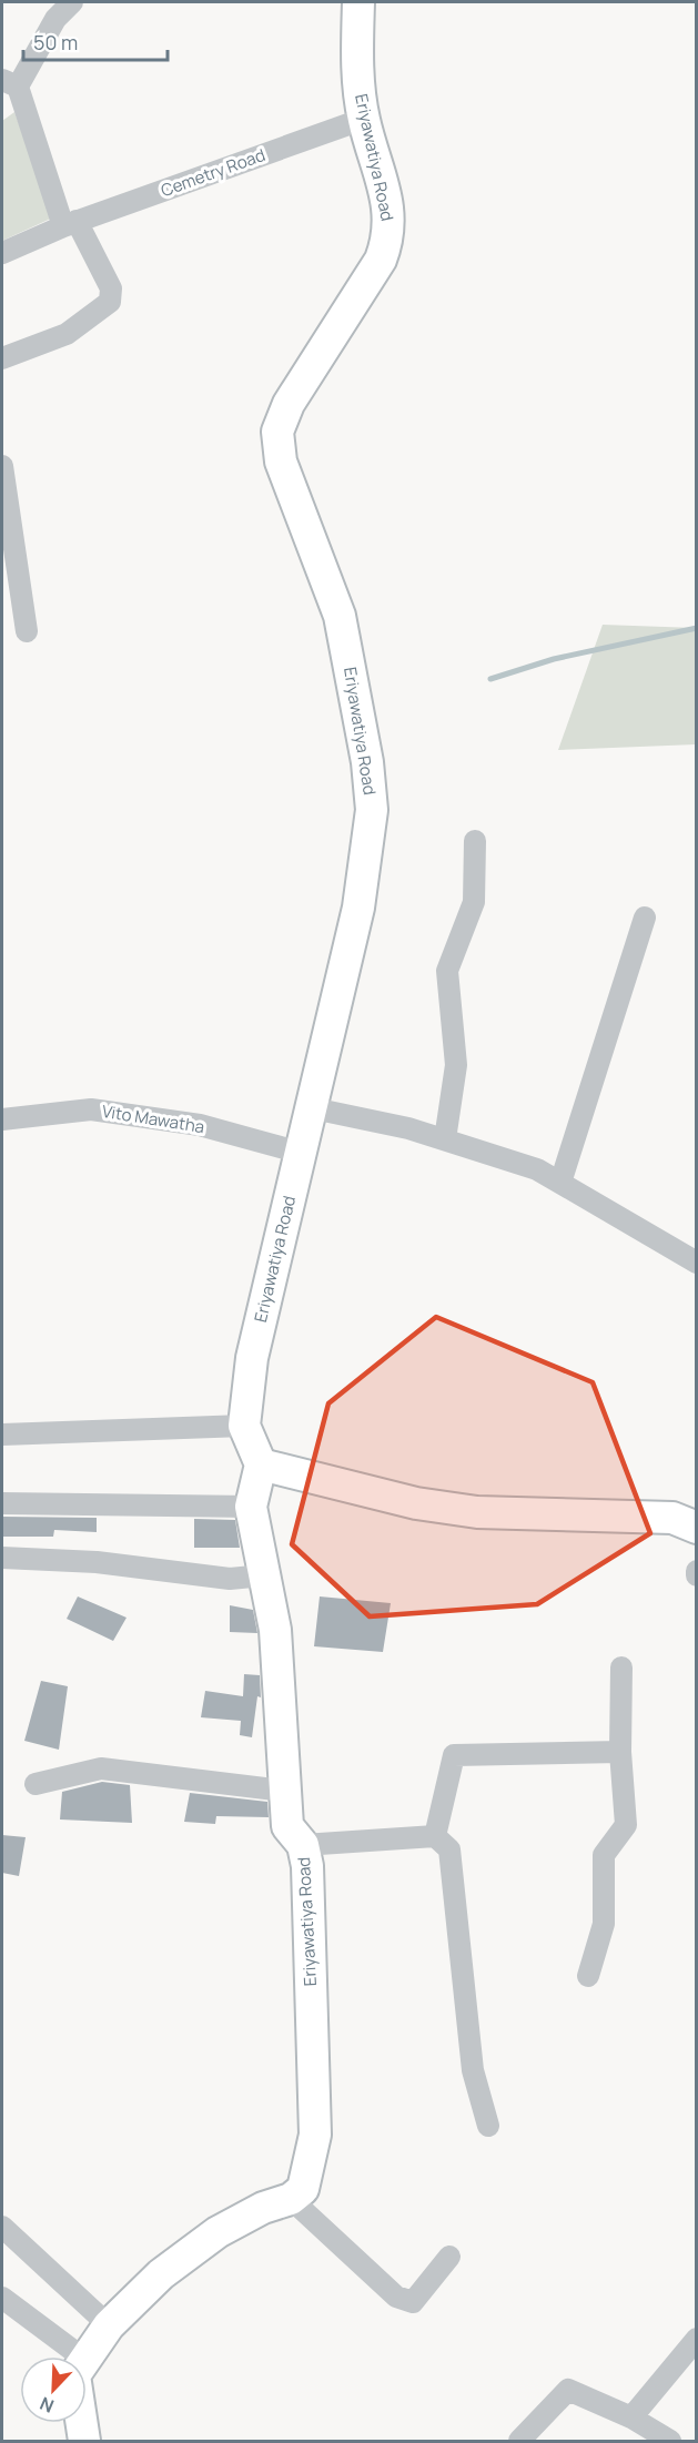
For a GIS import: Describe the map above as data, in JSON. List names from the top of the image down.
{
  "streets": {
    "street": ["Eriyawatiya Road", "Cemetry Road", "Vito Mawatha"]
  },
  "crossings": [
    ["Eriyawatiya Road", "Cemetry Road"],
    ["Eriyawatiya Road", "Vito Mawatha"]
  ],
  "scale_bar": "50 m",
  "north": "bottom left"
}
